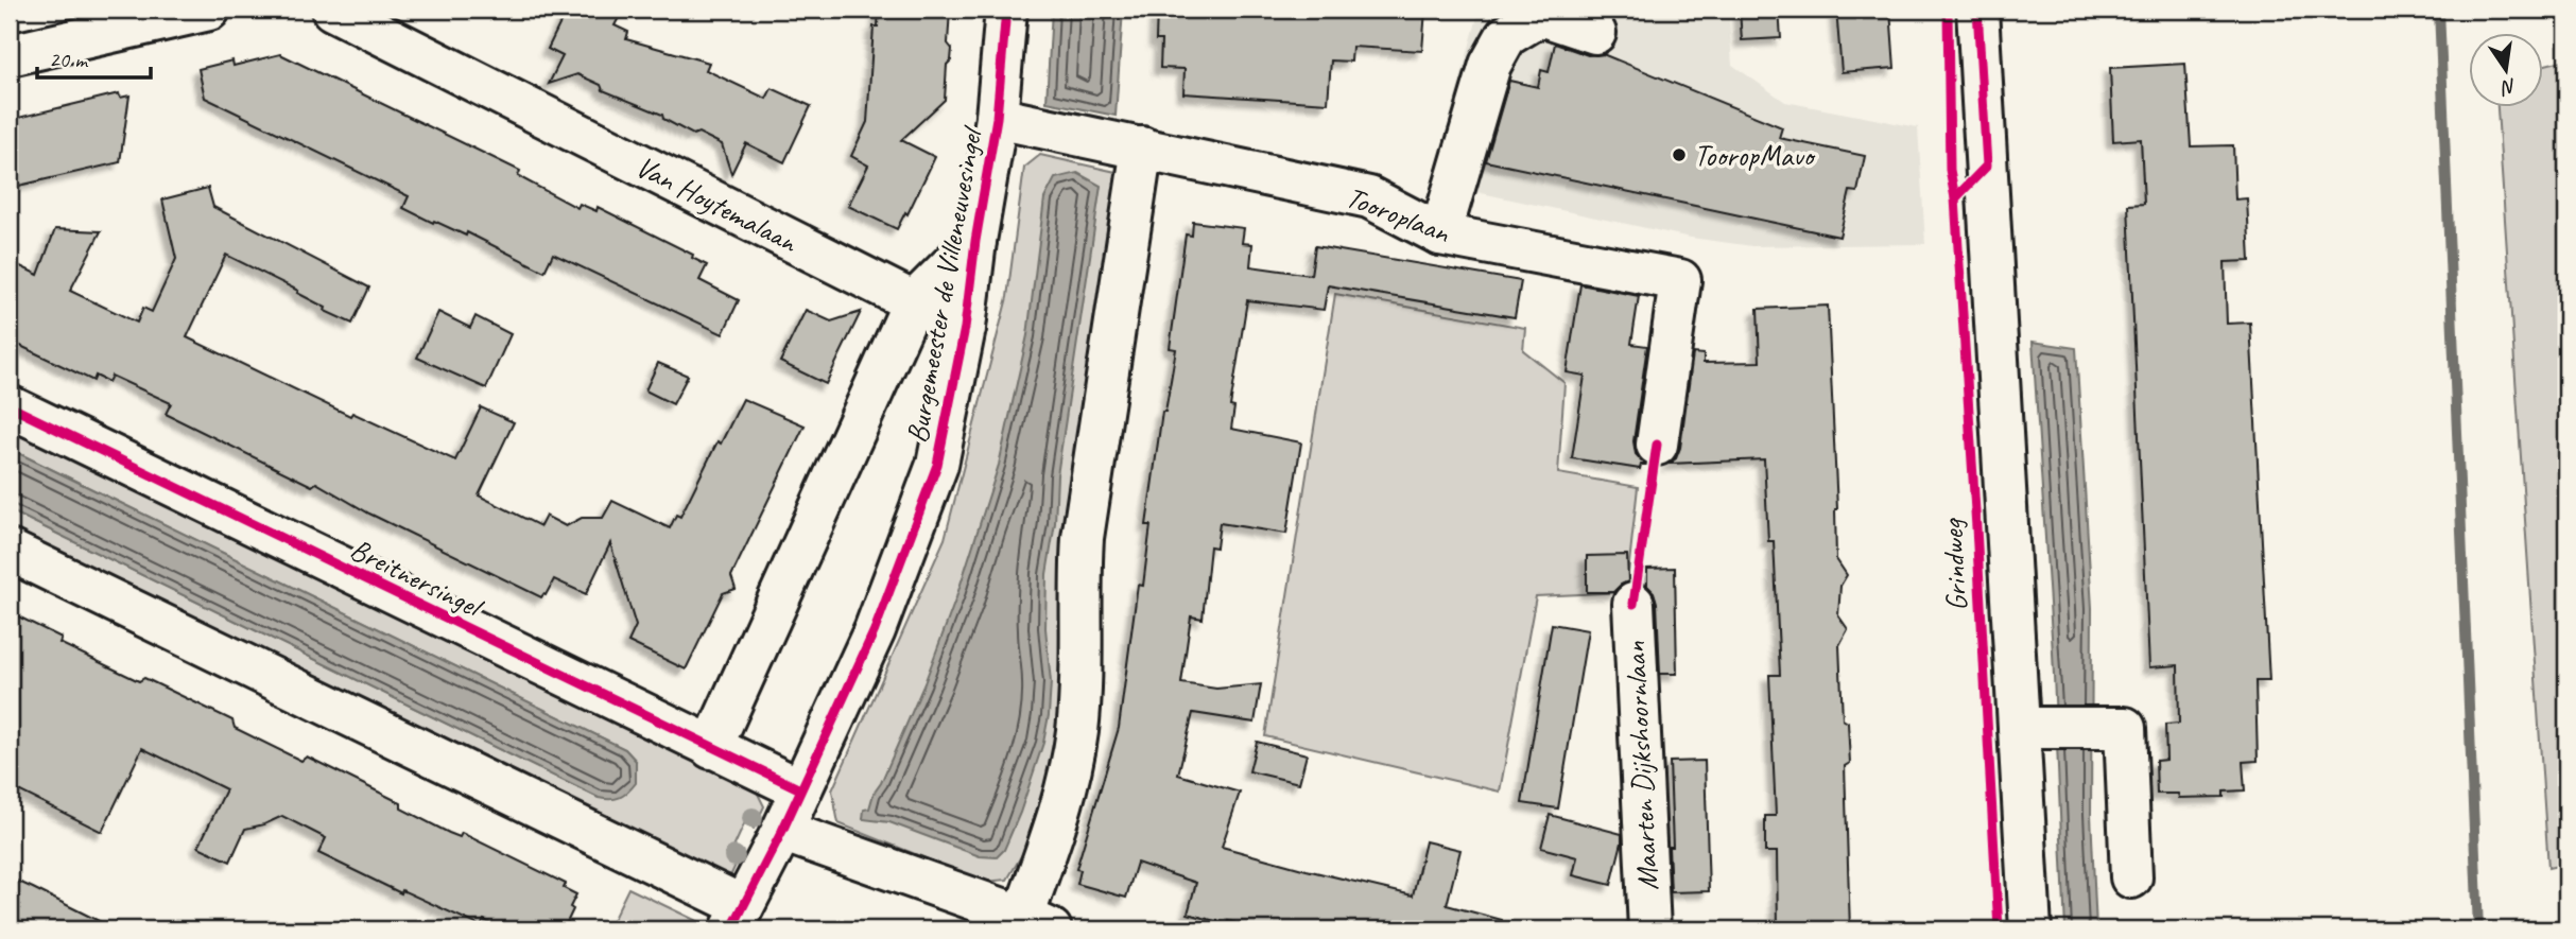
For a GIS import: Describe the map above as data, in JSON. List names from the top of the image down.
{
  "streets": {
    "street": [
      "Van Hoytemalaan",
      "Tooroplaan",
      "Burgemeester de Villeneuvesingel",
      "Grindweg",
      "Breitnersingel",
      "Maarten Dijkshoornlaan"
    ]
  },
  "crossings": [
    ["Van Hoytemalaan", "Burgemeester de Villeneuvesingel"],
    ["Tooroplaan", "Burgemeester de Villeneuvesingel"],
    ["Burgemeester de Villeneuvesingel", "Breitnersingel"]
  ],
  "places": ["TooropMavo"],
  "scale_bar": "20 m",
  "north": "bottom"
}
